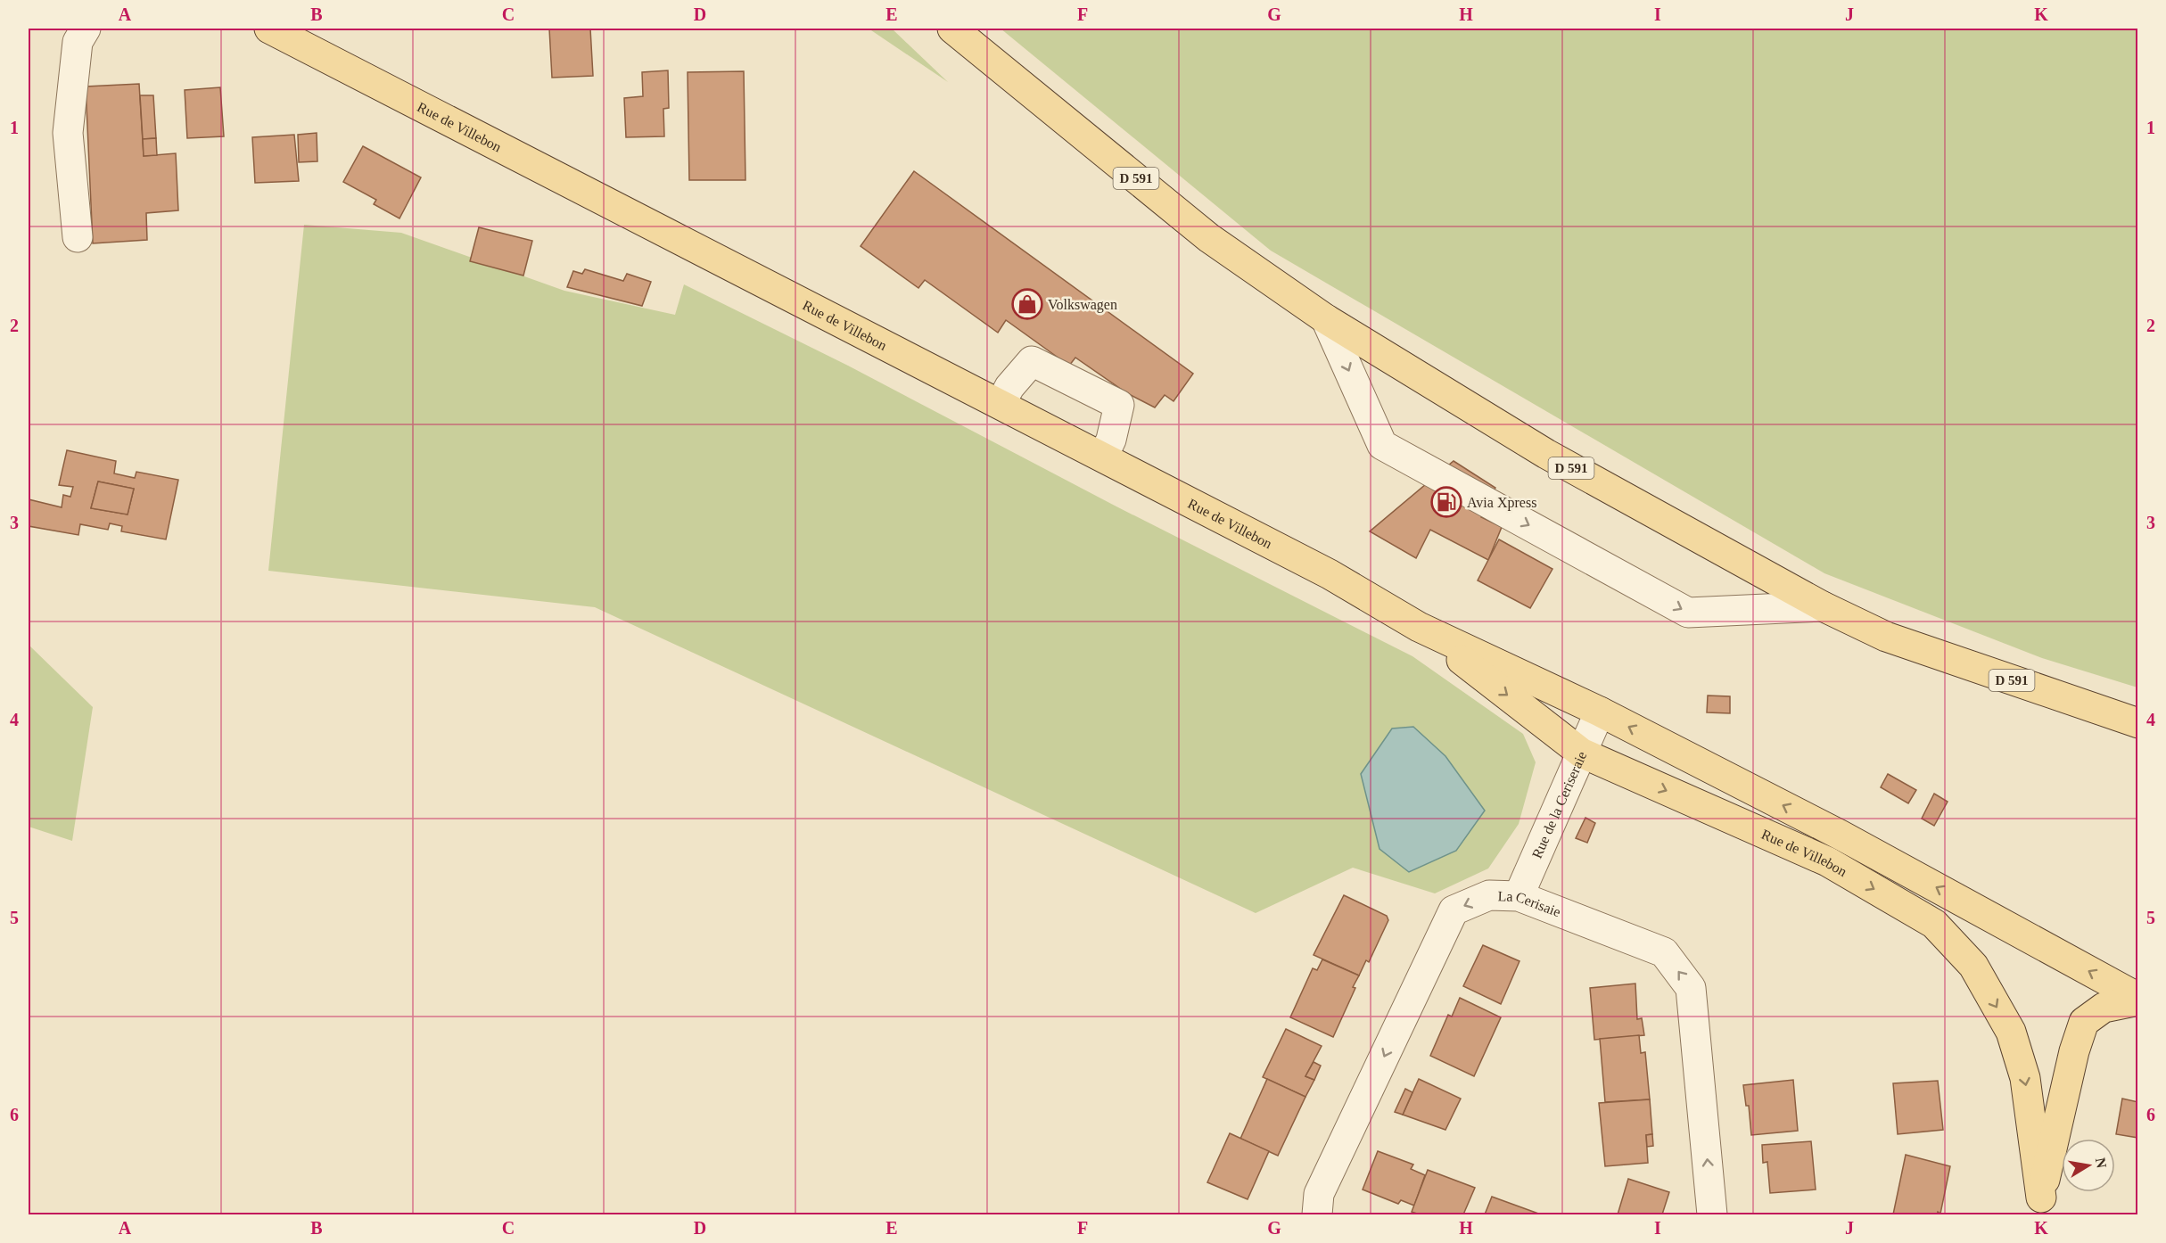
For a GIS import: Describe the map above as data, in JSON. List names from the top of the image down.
{
  "streets": {
    "main road": ["Rue de Villebon", "D 591"],
    "street": ["Rue de la Ceriseraie", "La Cerisaie"]
  },
  "crossings": [
    ["Rue de Villebon", "Rue de la Ceriseraie"],
    ["Rue de la Ceriseraie", "La Cerisaie"]
  ],
  "places": {
    "shop": ["Volkswagen"],
    "fuel station": ["Avia Xpress"]
  },
  "north": "right",
  "grid": {
    "columns": [
      "A",
      "B",
      "C",
      "D",
      "E",
      "F",
      "G",
      "H",
      "I",
      "J",
      "K"
    ],
    "rows": [
      "1",
      "2",
      "3",
      "4",
      "5",
      "6"
    ]
  }
}
